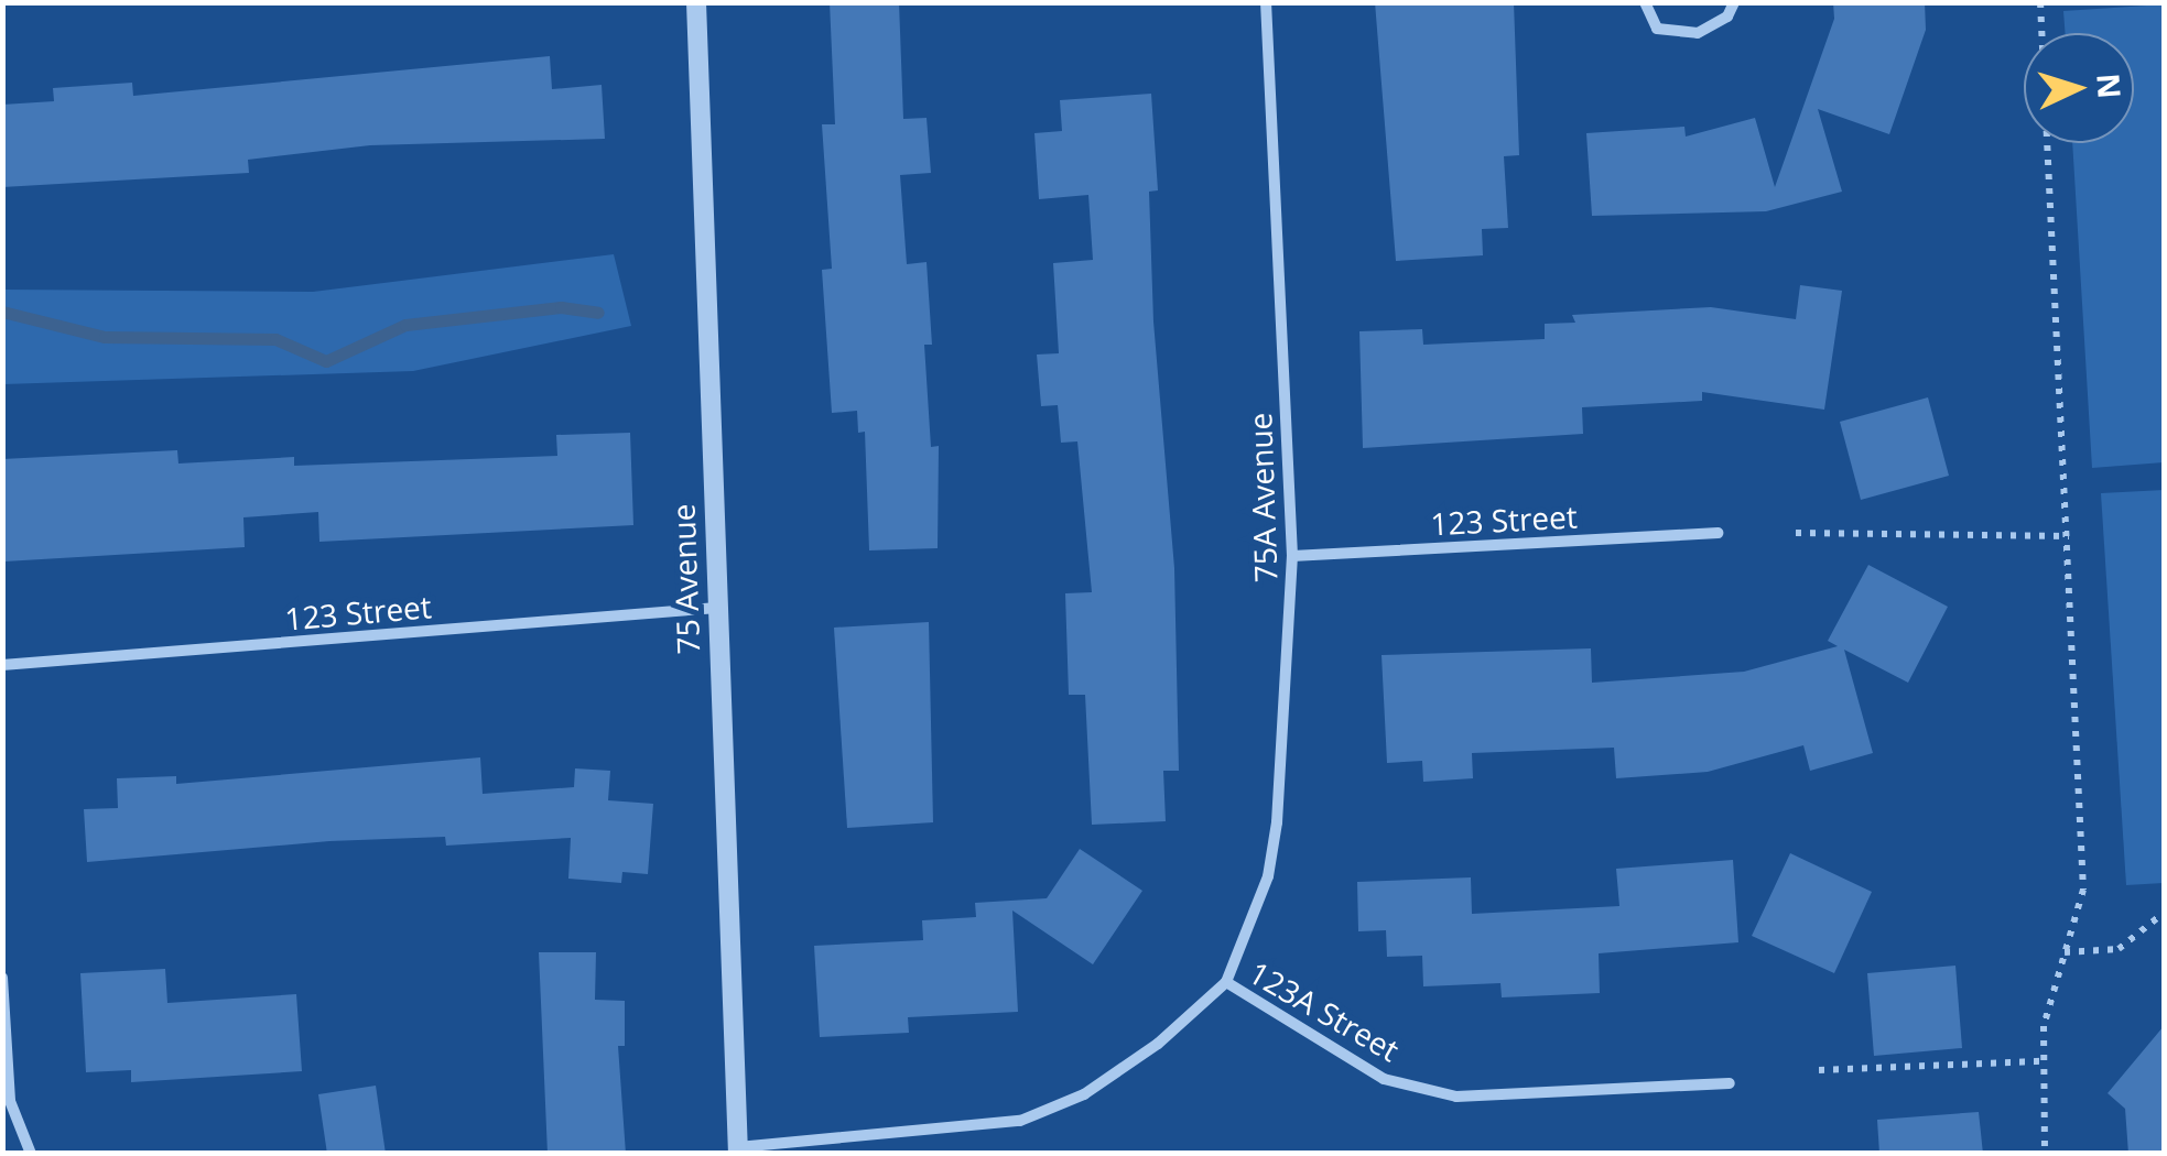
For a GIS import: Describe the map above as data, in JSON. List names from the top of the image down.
{
  "streets": {
    "street": [
      "75A Avenue",
      "123 Street",
      "75 Avenue",
      "123A Street"
    ]
  },
  "crossings": [
    ["75A Avenue", "123 Street"],
    ["75A Avenue", "123A Street"],
    ["123 Street", "75 Avenue"],
    ["75 Avenue", "123A Street"]
  ],
  "north": "right"
}
